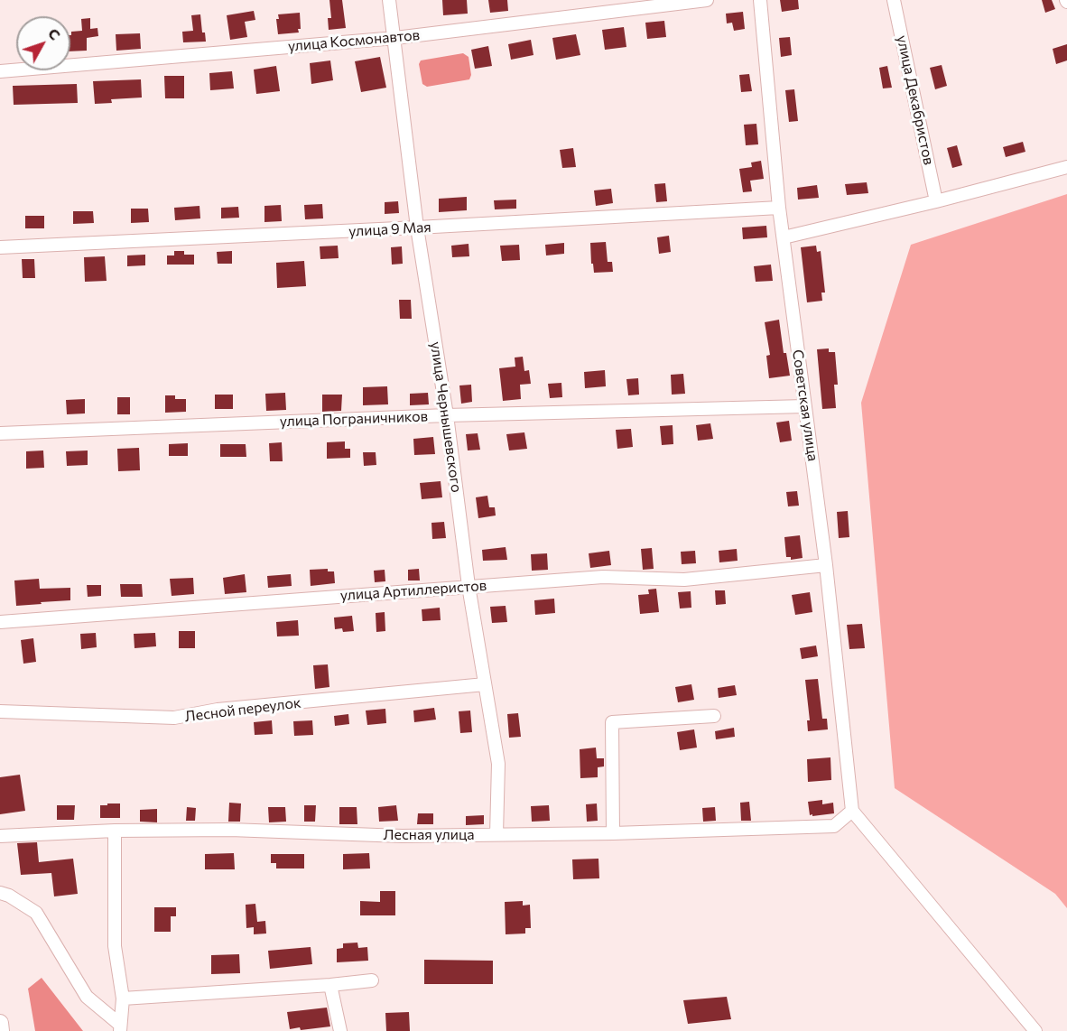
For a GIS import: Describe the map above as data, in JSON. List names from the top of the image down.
{
  "streets": {
    "street": [
      "улица Космонавтов",
      "улица Декабристов",
      "улица 9 Мая",
      "Советская улица",
      "улица Чернышевского",
      "улица Пограничников",
      "улица Артиллеристов",
      "Лесной переулок",
      "Лесная улица"
    ]
  },
  "crossings": [
    ["улица Космонавтов", "улица Чернышевского"],
    ["улица 9 Мая", "Советская улица"],
    ["улица 9 Мая", "улица Чернышевского"],
    ["Советская улица", "улица Пограничников"],
    ["Советская улица", "улица Артиллеристов"],
    ["Советская улица", "Лесная улица"],
    ["улица Чернышевского", "улица Пограничников"],
    ["улица Чернышевского", "улица Артиллеристов"],
    ["улица Чернышевского", "Лесной переулок"],
    ["улица Чернышевского", "Лесная улица"]
  ],
  "north": "top right"
}
